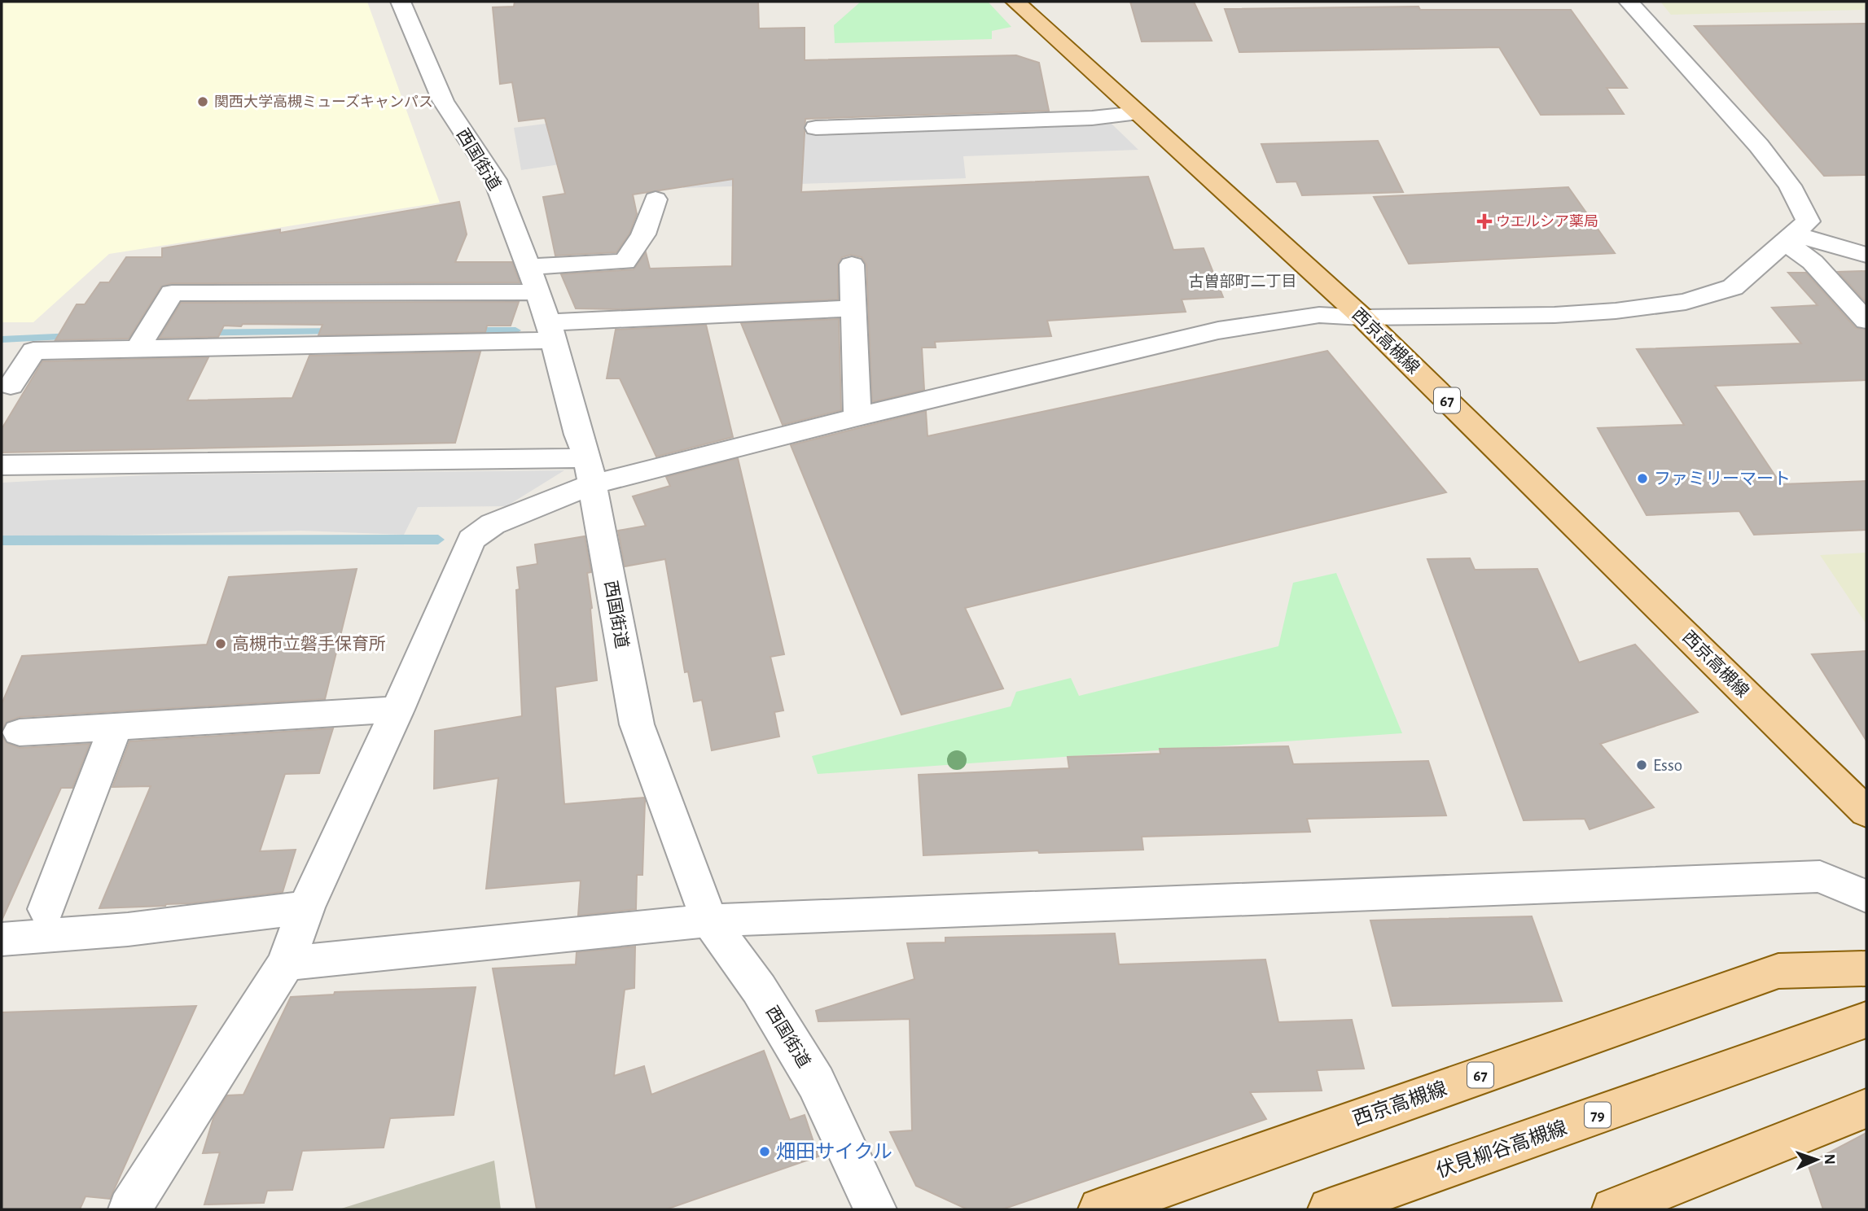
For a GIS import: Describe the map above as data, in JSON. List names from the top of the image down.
{
  "streets": {
    "main road": [
      "西京高槻線",
      "67",
      "79",
      "伏見柳谷高槻線"
    ],
    "street": ["西国街道"]
  },
  "districts": ["古曽部町二丁目"],
  "places": {
    "other": [
      "関西大学高槻ミューズキャンパス",
      "ファミリーマート",
      "高槻市立磐手保育所",
      "Esso",
      "畑田サイクル"
    ],
    "health": ["ウエルシア薬局"]
  },
  "north": "right"
}
